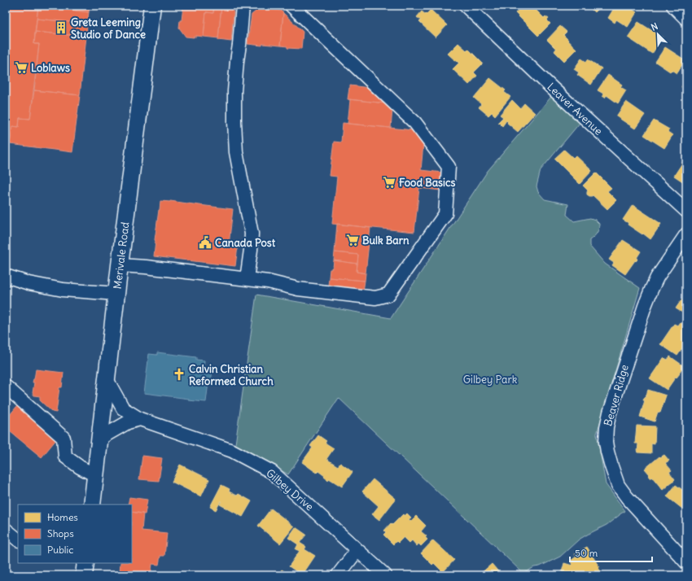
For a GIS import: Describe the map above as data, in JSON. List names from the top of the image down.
{
  "streets": {
    "main road": ["Merivale Road"],
    "street": ["Leaver Avenue", "Beaver Ridge", "Gilbey Drive"]
  },
  "crossings": [
    ["Merivale Road", "Gilbey Drive"]
  ],
  "parks": ["Gilbey Park"],
  "places": {
    "building": ["Greta Leeming Studio of Dance"],
    "supermarket": ["Loblaws", "Food Basics", "Bulk Barn"],
    "public building": ["Canada Post"],
    "church": ["Calvin Christian Reformed Church"]
  },
  "legend": ["Homes", "Shops", "Public"],
  "scale_bar": "50 m",
  "north": "top left"
}
